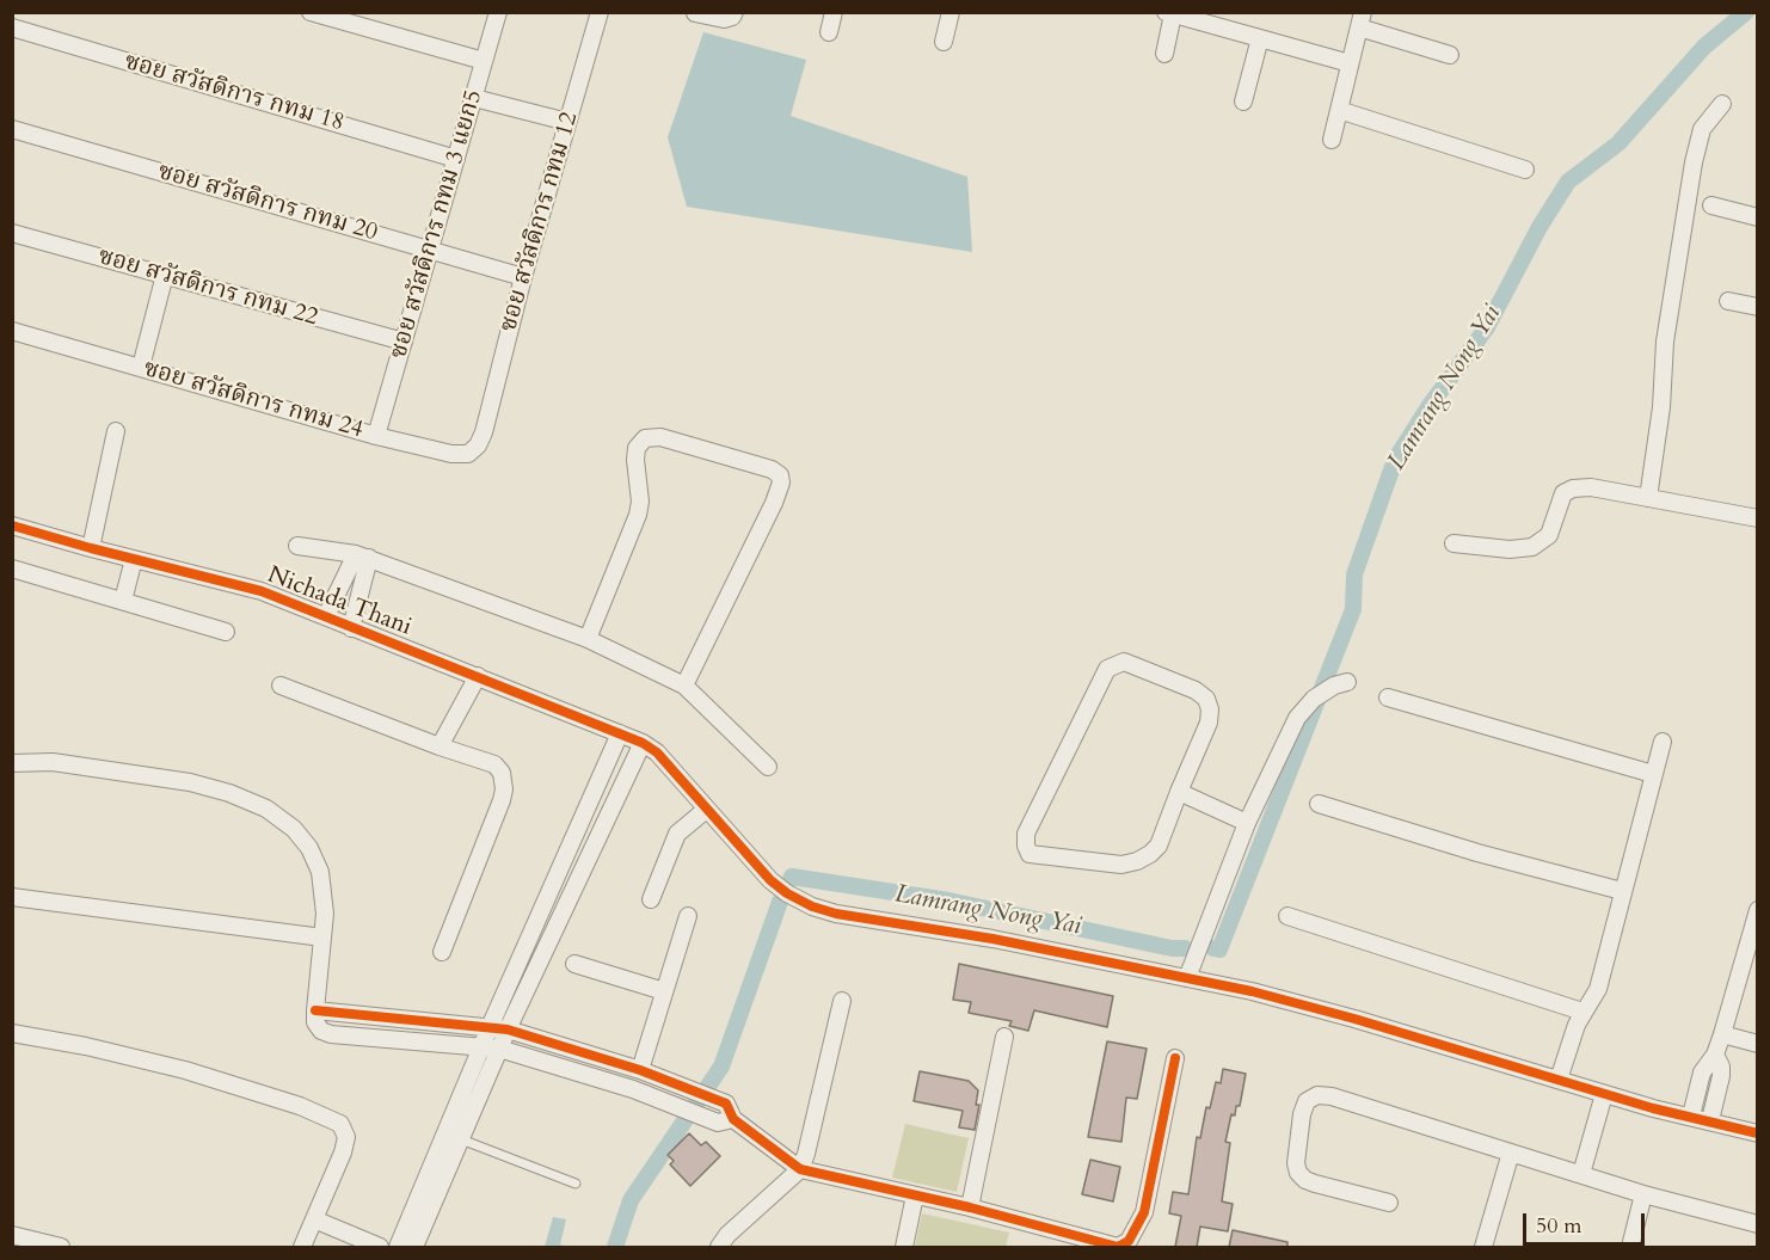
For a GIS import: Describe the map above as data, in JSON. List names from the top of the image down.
{
  "streets": {
    "street": [
      "ซอย สวัสดิการ กทม 18",
      "ซอย สวัสดิการ กทม 20",
      "ซอย สวัสดิการ กทม 12",
      "ซอย สวัสดิการ กทม 3 แยก5",
      "ซอย สวัสดิการ กทม 22",
      "ซอย สวัสดิการ กทม 24",
      "Nichada Thani"
    ]
  },
  "crossings": [
    ["ซอย สวัสดิการ กทม 18", "ซอย สวัสดิการ กทม 3 แยก5"],
    ["ซอย สวัสดิการ กทม 20", "ซอย สวัสดิการ กทม 12"],
    ["ซอย สวัสดิการ กทม 20", "ซอย สวัสดิการ กทม 3 แยก5"],
    ["ซอย สวัสดิการ กทม 12", "ซอย สวัสดิการ กทม 24"],
    ["ซอย สวัสดิการ กทม 3 แยก5", "ซอย สวัสดิการ กทม 22"],
    ["ซอย สวัสดิการ กทม 3 แยก5", "ซอย สวัสดิการ กทม 24"]
  ],
  "water": ["Lamrang Nong Yai"],
  "scale_bar": "50 m"
}
